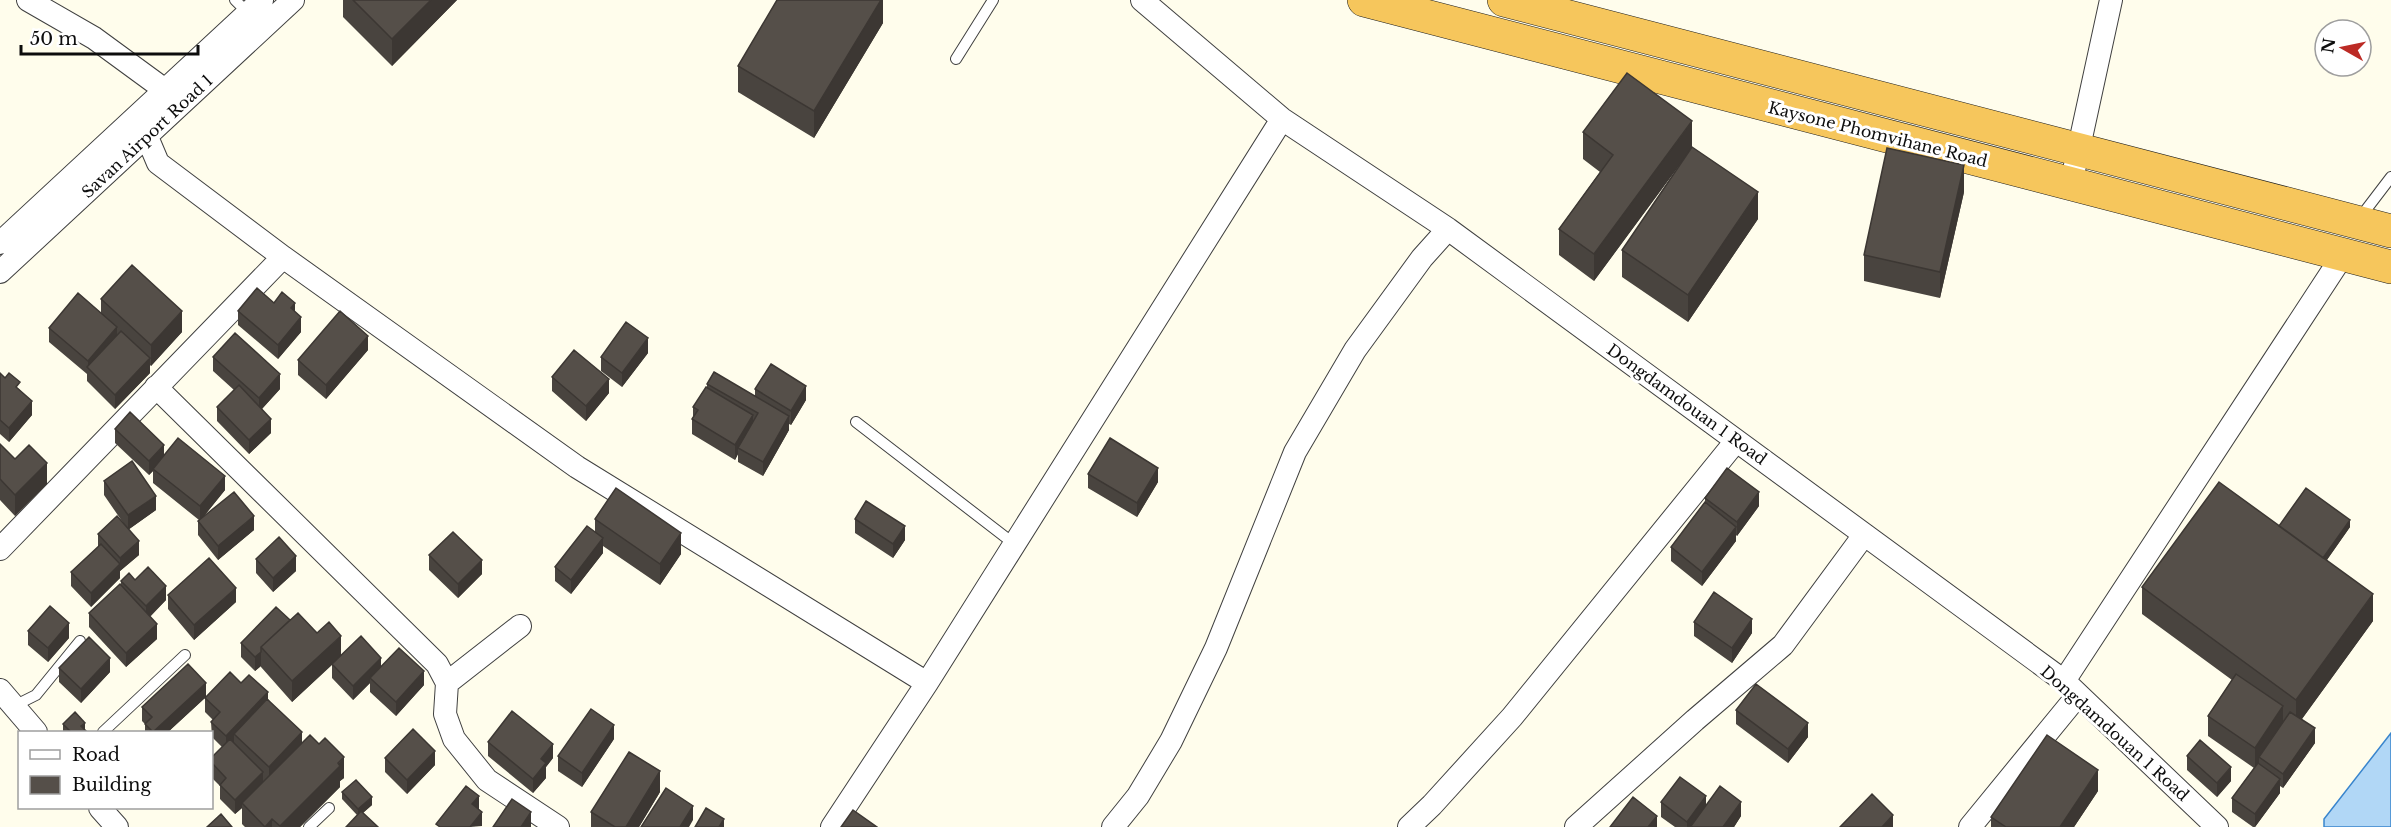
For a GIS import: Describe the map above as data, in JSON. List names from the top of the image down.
{
  "streets": {
    "highway": ["Kaysone Phomvihane Road"],
    "street": ["Savan Airport Road 1", "Dongdamdouan 1 Road"]
  },
  "legend": ["Road", "Building"],
  "scale_bar": "50 m",
  "north": "left"
}
